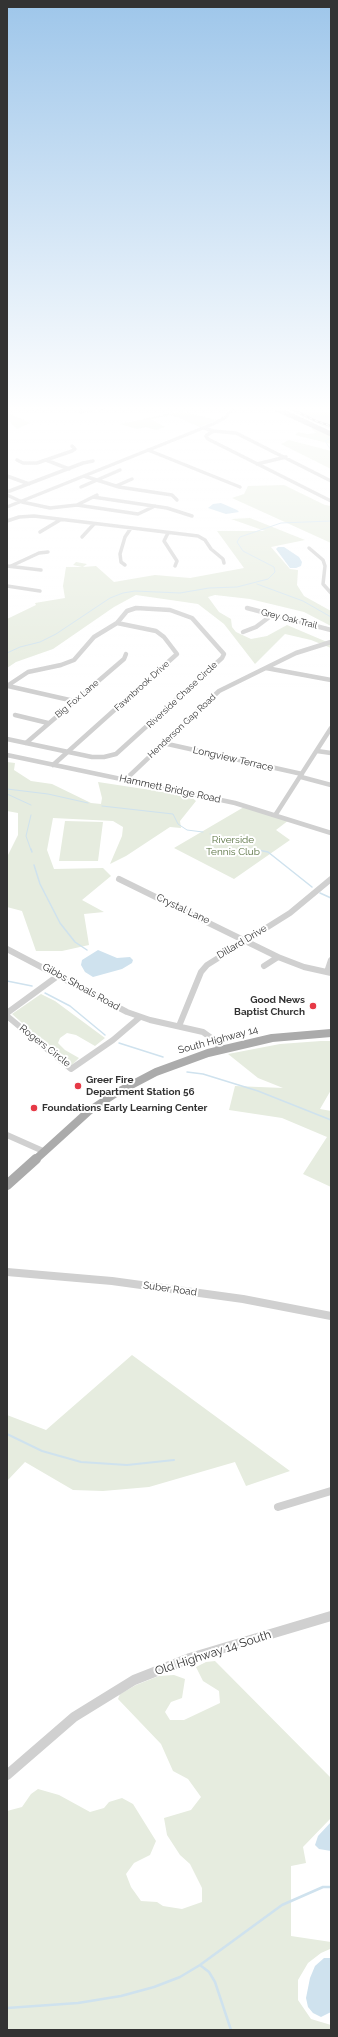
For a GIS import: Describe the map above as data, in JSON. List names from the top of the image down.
{
  "streets": {
    "main road": ["South Highway 14"],
    "street": [
      "Grey Oak Trail",
      "Fawnbrook Drive",
      "Riverside Chase Circle",
      "Big Fox Lane",
      "Henderson Gap Road",
      "Longview Terrace",
      "Hammett Bridge Road",
      "Crystal Lane",
      "Dillard Drive",
      "Gibbs Shoals Road",
      "Rogers Circle",
      "Suber Road",
      "Old Highway 14 South"
    ]
  },
  "crossings": [
    ["Fawnbrook Drive", "Riverside Chase Circle"],
    ["Fawnbrook Drive", "Hammett Bridge Road"],
    ["Riverside Chase Circle", "Big Fox Lane"],
    ["Henderson Gap Road", "Longview Terrace"],
    ["Henderson Gap Road", "Hammett Bridge Road"],
    ["Crystal Lane", "Dillard Drive"],
    ["Dillard Drive", "Gibbs Shoals Road"],
    ["Gibbs Shoals Road", "South Highway 14"],
    ["Gibbs Shoals Road", "Rogers Circle"]
  ],
  "parks": ["Riverside Tennis Club"],
  "places": ["Good News Baptist Church", "Greer Fire Department Station 56", "Foundations Early Learning Center"]
}
